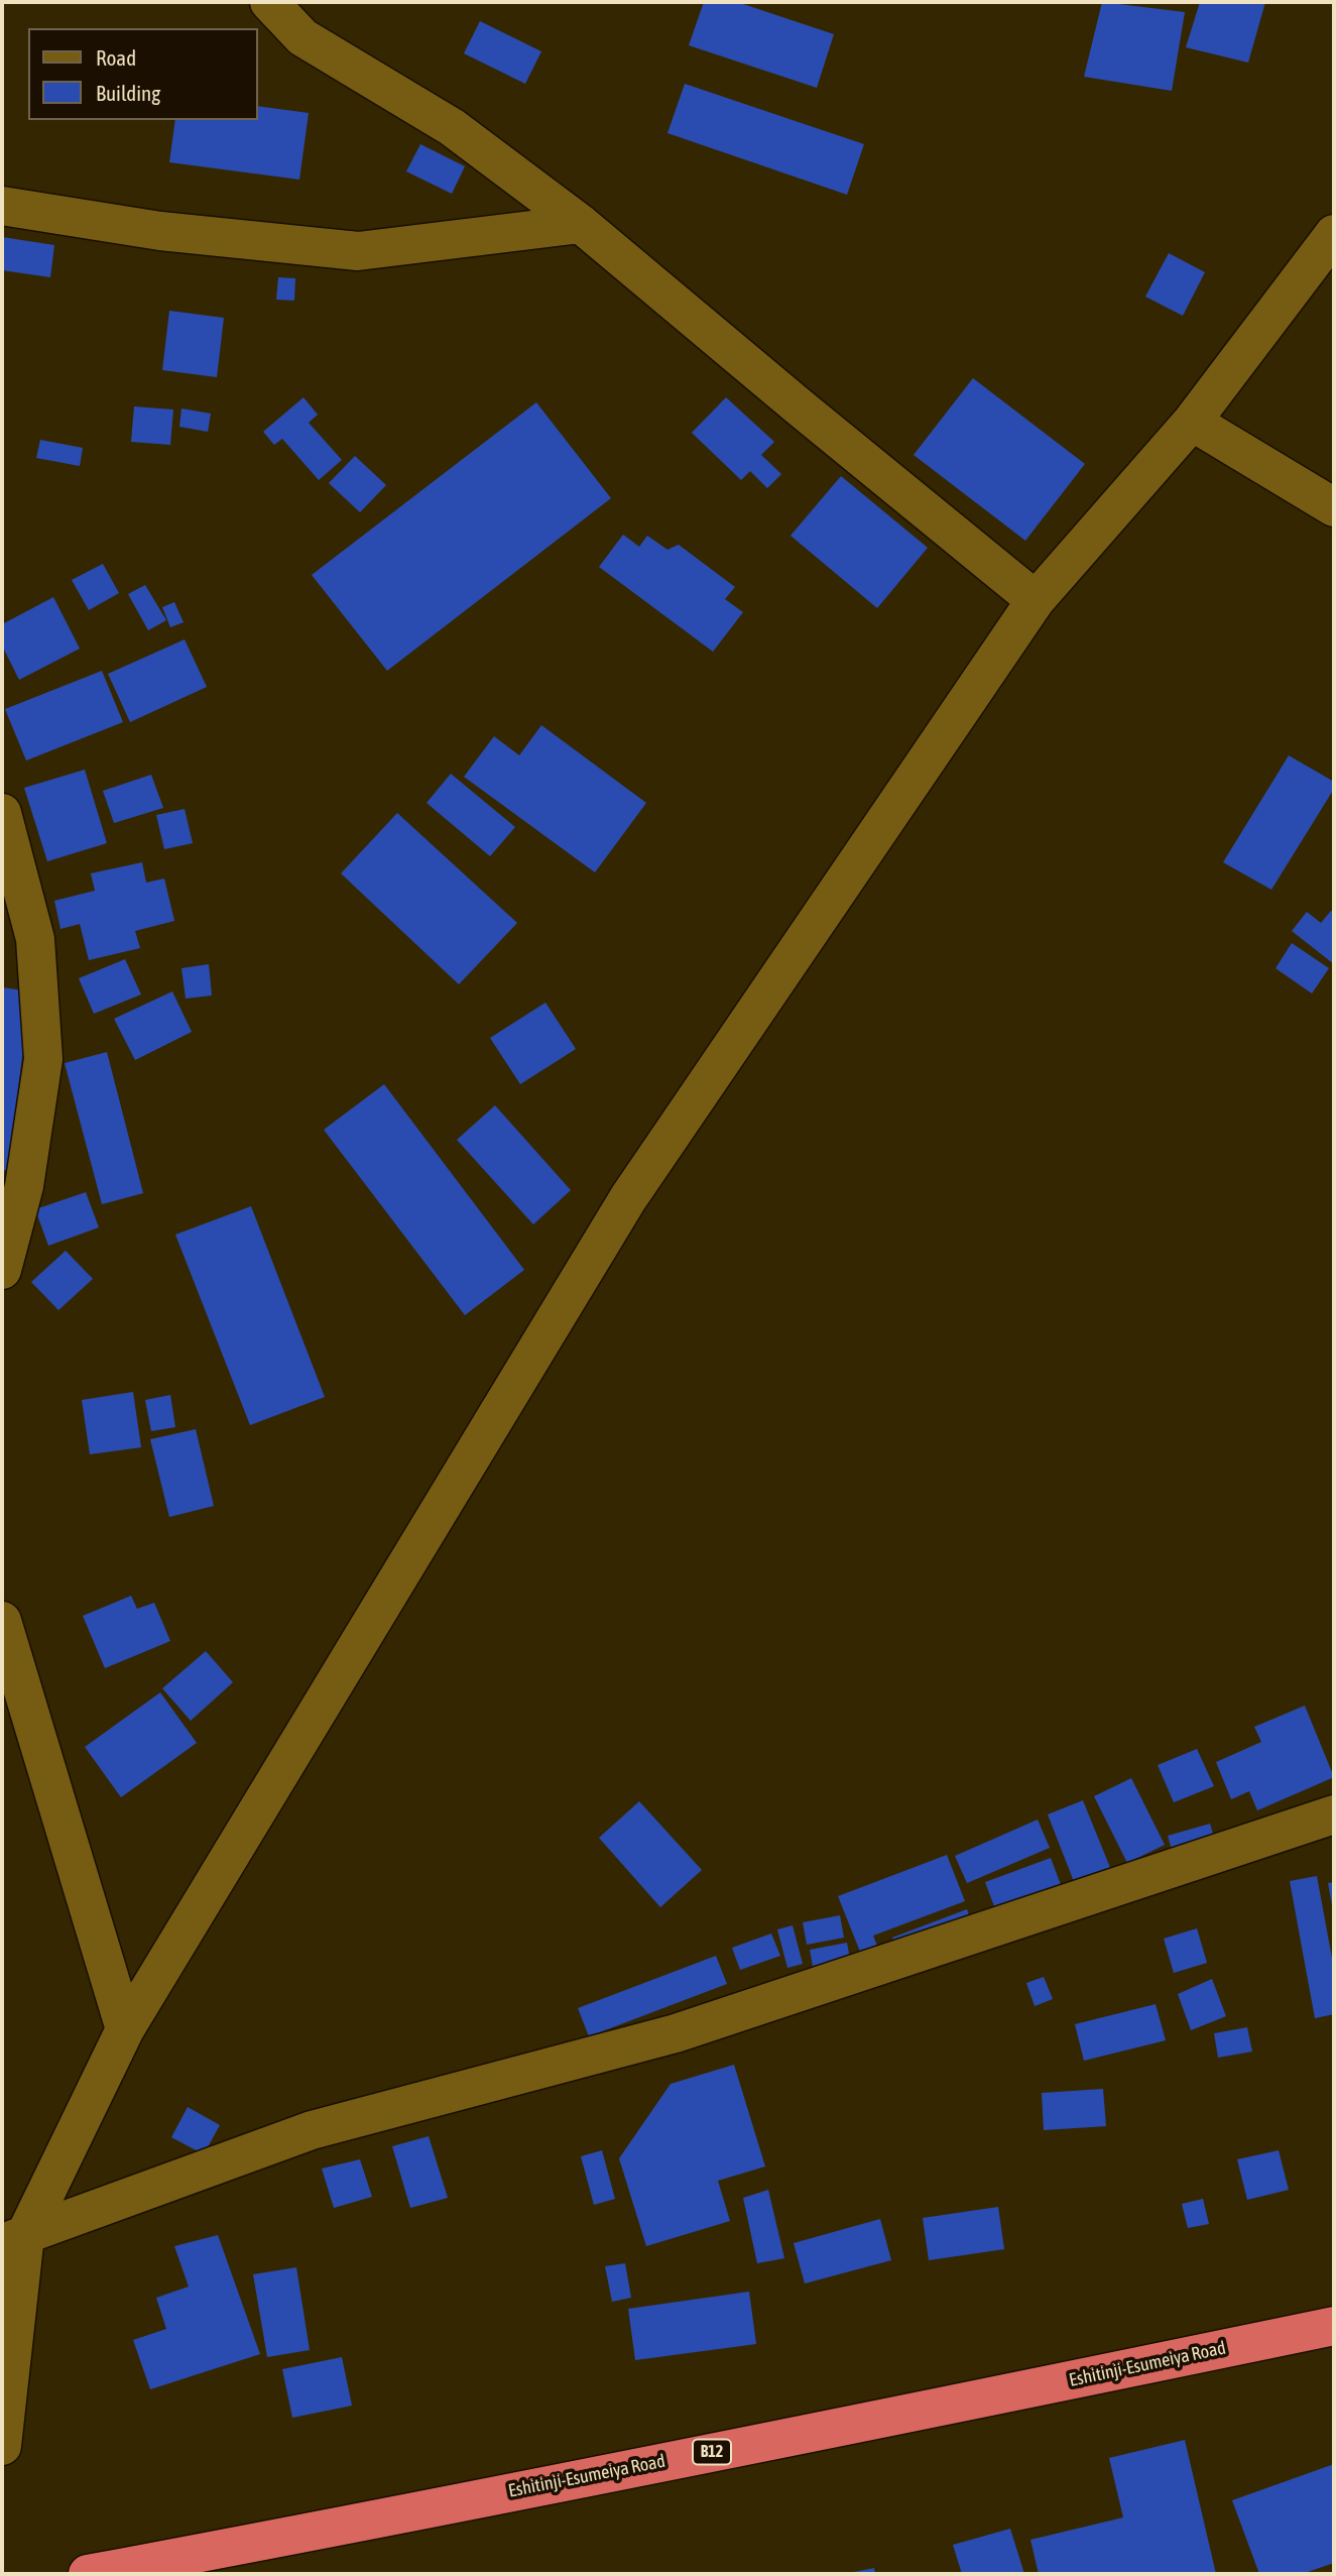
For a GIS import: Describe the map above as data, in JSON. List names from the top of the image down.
{
  "streets": {
    "highway": ["Eshitinji-Esumeiya Road", "B12"]
  },
  "legend": ["Road", "Building"]
}
